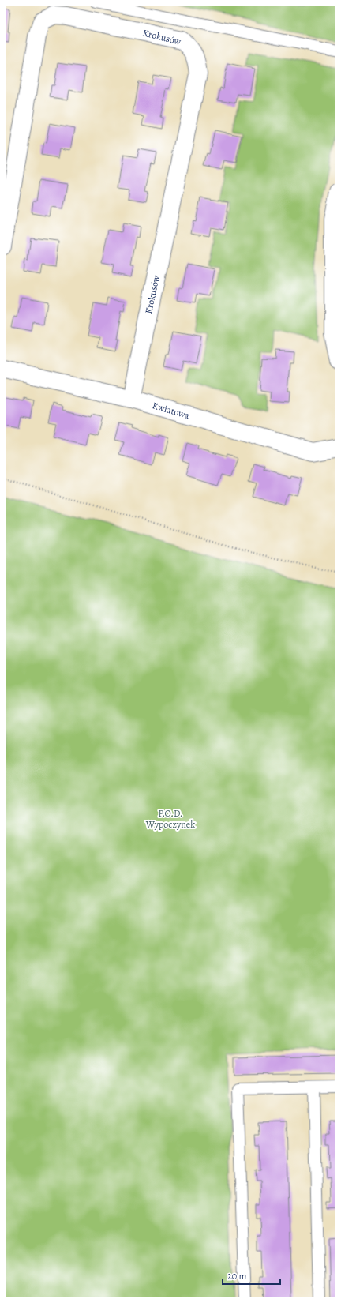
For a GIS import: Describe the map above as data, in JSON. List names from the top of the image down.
{
  "streets": {
    "street": ["Krokusów", "Kwiatowa"]
  },
  "crossings": [
    ["Krokusów", "Kwiatowa"]
  ],
  "parks": ["P.O.D. Wypoczynek"],
  "scale_bar": "20 m"
}
